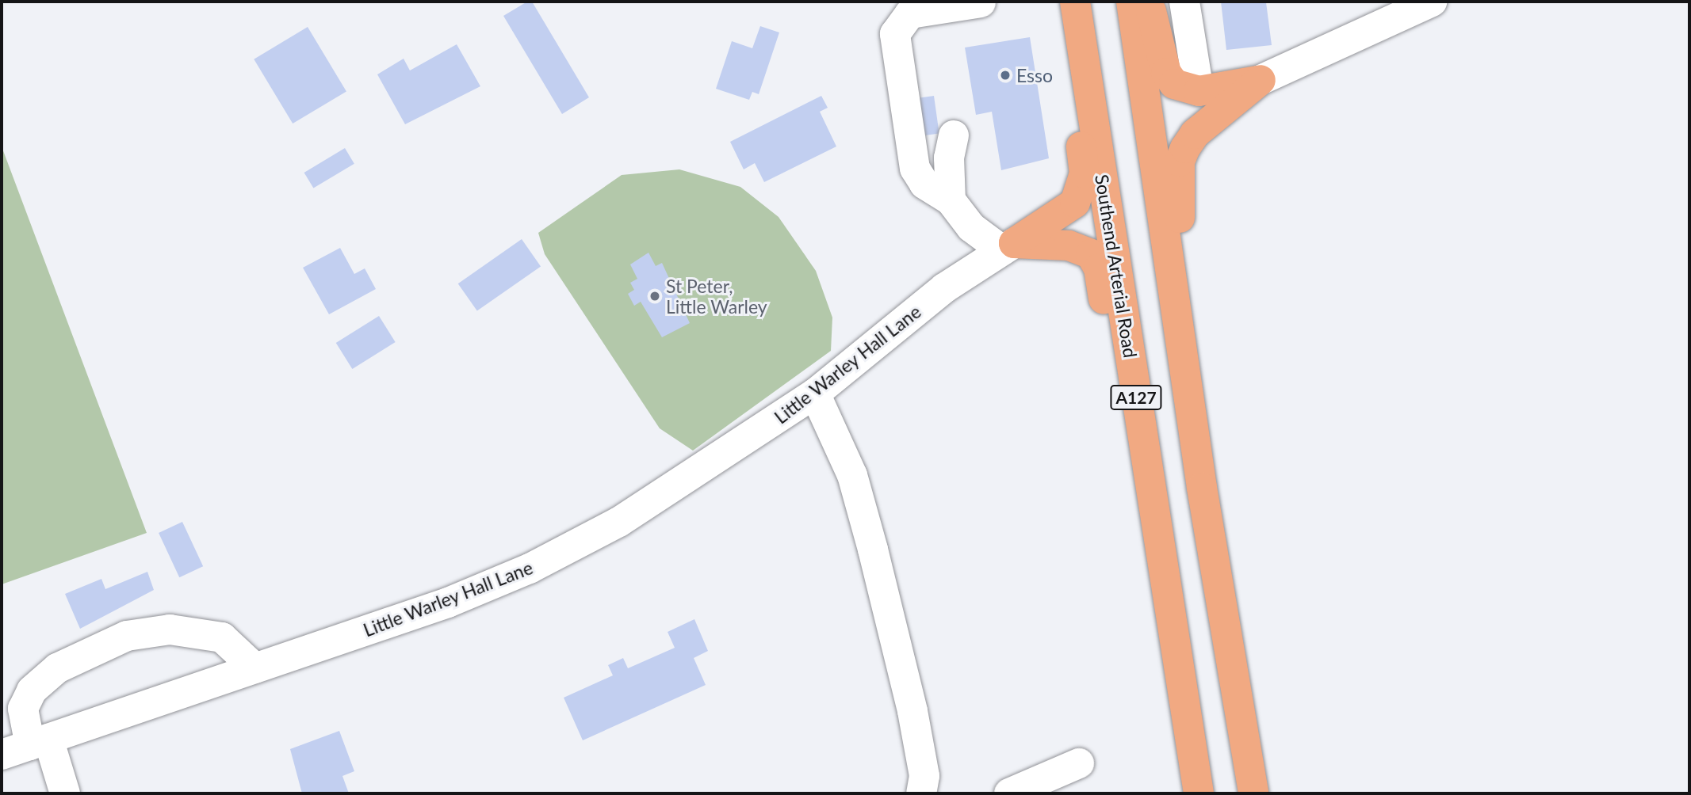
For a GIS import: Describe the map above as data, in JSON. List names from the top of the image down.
{
  "streets": {
    "highway": ["Southend Arterial Road", "A127"],
    "street": ["Little Warley Hall Lane"]
  },
  "places": ["Esso", "St Peter, Little Warley"]
}
